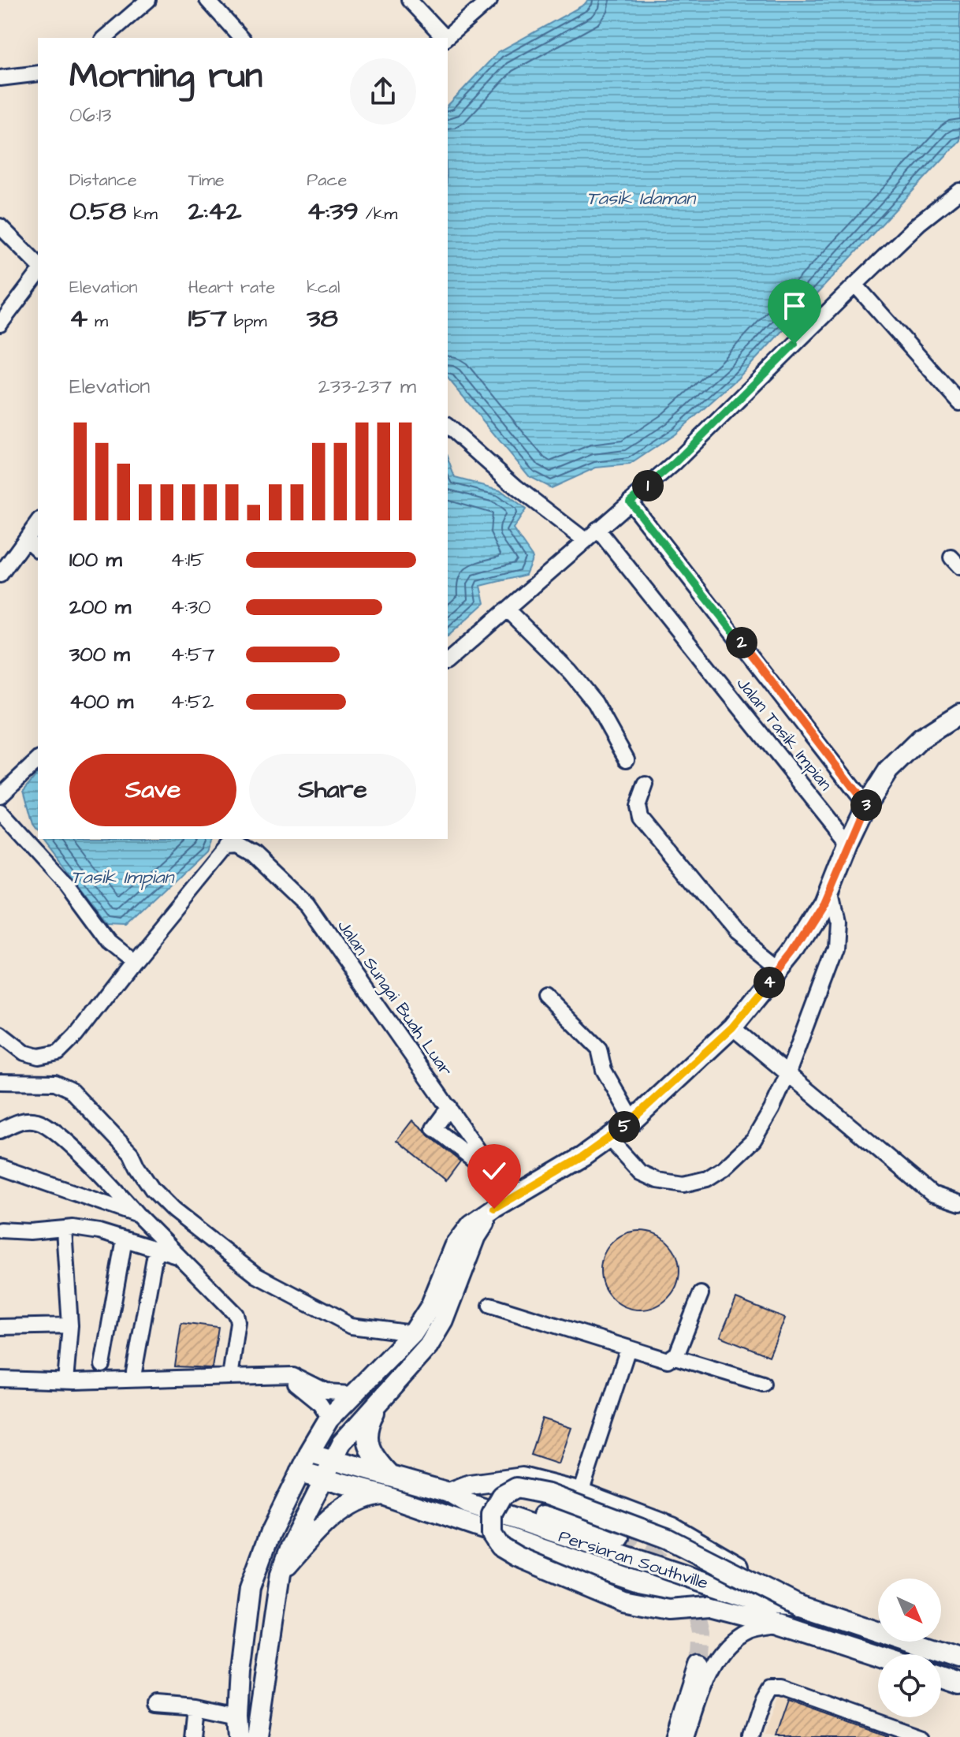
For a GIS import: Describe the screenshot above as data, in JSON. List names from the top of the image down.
{
  "streets": {
    "main road": ["Persiaran Southville"],
    "street": ["Jalan Tasik Impian", "Jalan Sungai Buah Luar"]
  },
  "water": ["Tasik Idaman", "Tasik Impian"],
  "north": "bottom right",
  "page": {
    "heading": ["Morning run", "06:13"],
    "stats": [
      ["Distance", "0.58 km"],
      ["Time", "2:42"],
      ["Pace", "4:39 /km"],
      ["Elevation", "4 m"],
      ["Heart rate", "157 bpm"],
      ["kcal", "38"]
    ],
    "chart": ["Elevation", "233–237 m"],
    "pins": [
      "1",
      "2",
      "3",
      "4",
      "5"
    ],
    "list": [
      {
        "name": "100 m",
        "note": "4:15"
      },
      {
        "name": "200 m",
        "note": "4:30"
      },
      {
        "name": "300 m",
        "note": "4:57"
      },
      {
        "name": "400 m",
        "note": "4:52"
      }
    ],
    "buttons": ["Save", "Share"]
  }
}
